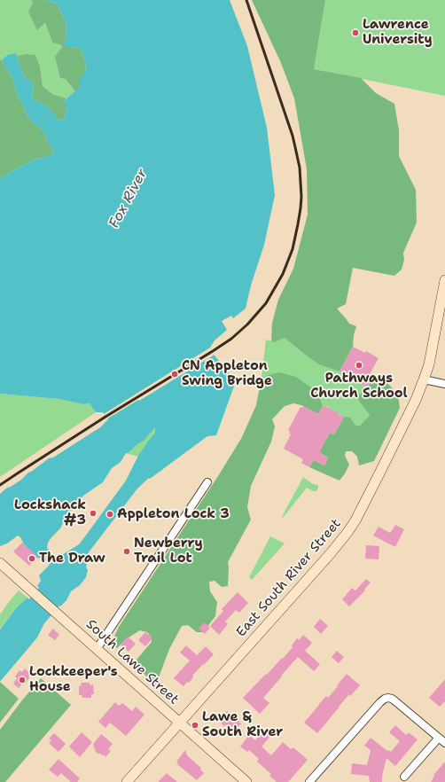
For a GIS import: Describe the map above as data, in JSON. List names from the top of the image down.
{
  "streets": {
    "street": ["East South River Street", "South Lawe Street"]
  },
  "crossings": [
    ["East South River Street", "South Lawe Street"]
  ],
  "water": ["Fox River"],
  "places": [
    "Lawrence University",
    "Pathways Church School",
    "CN Appleton Swing Bridge",
    "Lockshack #3",
    "Appleton Lock 3",
    "Newberry Trail Lot",
    "The Draw",
    "Lockkeeper's House",
    "Lawe & South River"
  ]
}
